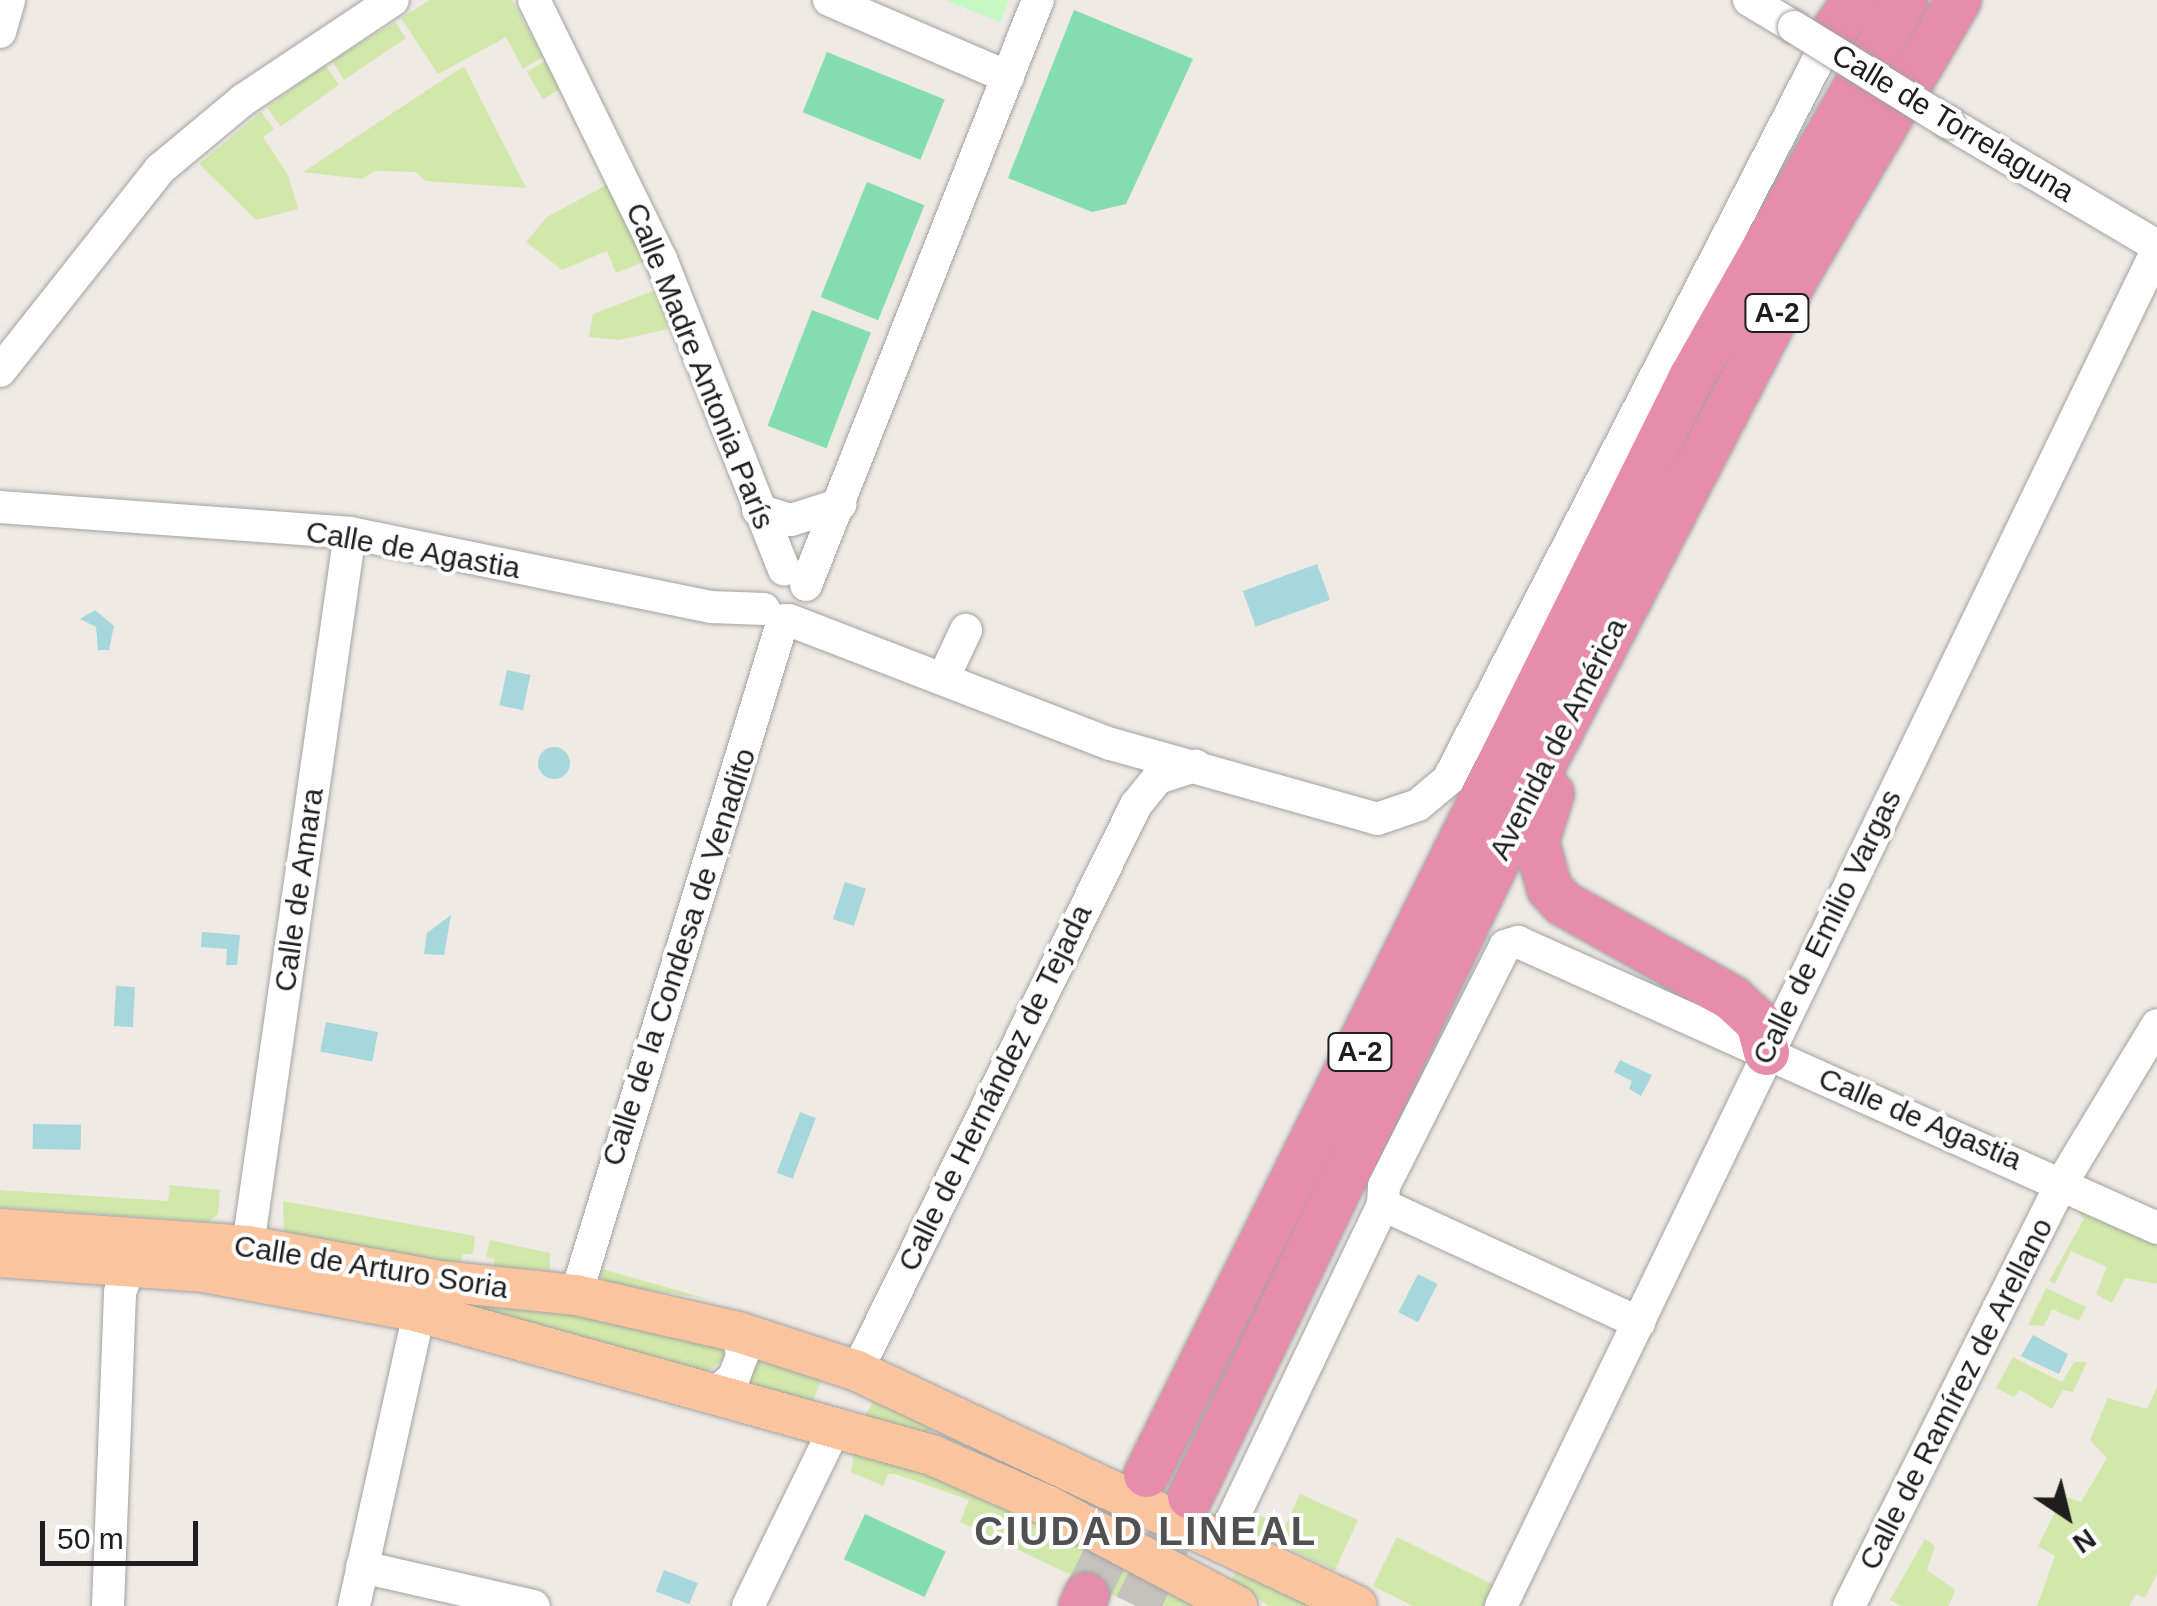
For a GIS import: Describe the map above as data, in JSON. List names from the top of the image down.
{
  "streets": {
    "highway": ["A-2", "Avenida de América"],
    "main road": ["Calle de Arturo Soria"],
    "street": [
      "Calle de Torrelaguna",
      "Calle Madre Antonia París",
      "Calle de Agastia",
      "Calle de Amara",
      "Calle de Emilio Vargas",
      "Calle de la Condesa de Venadito",
      "Calle de Hernández de Tejada",
      "Calle de Ramírez de Arellano"
    ]
  },
  "crossings": [
    ["Calle de Torrelaguna", "Calle de Emilio Vargas"],
    ["Calle Madre Antonia París", "Calle de Agastia"],
    ["Calle Madre Antonia París", "Calle de la Condesa de Venadito"],
    ["Calle de Agastia", "Calle de Amara"],
    ["Calle de Agastia", "Calle de Emilio Vargas"],
    ["Calle de Agastia", "Calle de la Condesa de Venadito"],
    ["Calle de Agastia", "Calle de Ramírez de Arellano"],
    ["Calle de Amara", "Calle de Arturo Soria"],
    ["Calle de la Condesa de Venadito", "Calle de Arturo Soria"],
    ["Calle de Hernández de Tejada", "Calle de Arturo Soria"]
  ],
  "districts": ["CIUDAD LINEAL"],
  "scale_bar": "50 m",
  "north": "bottom right"
}
